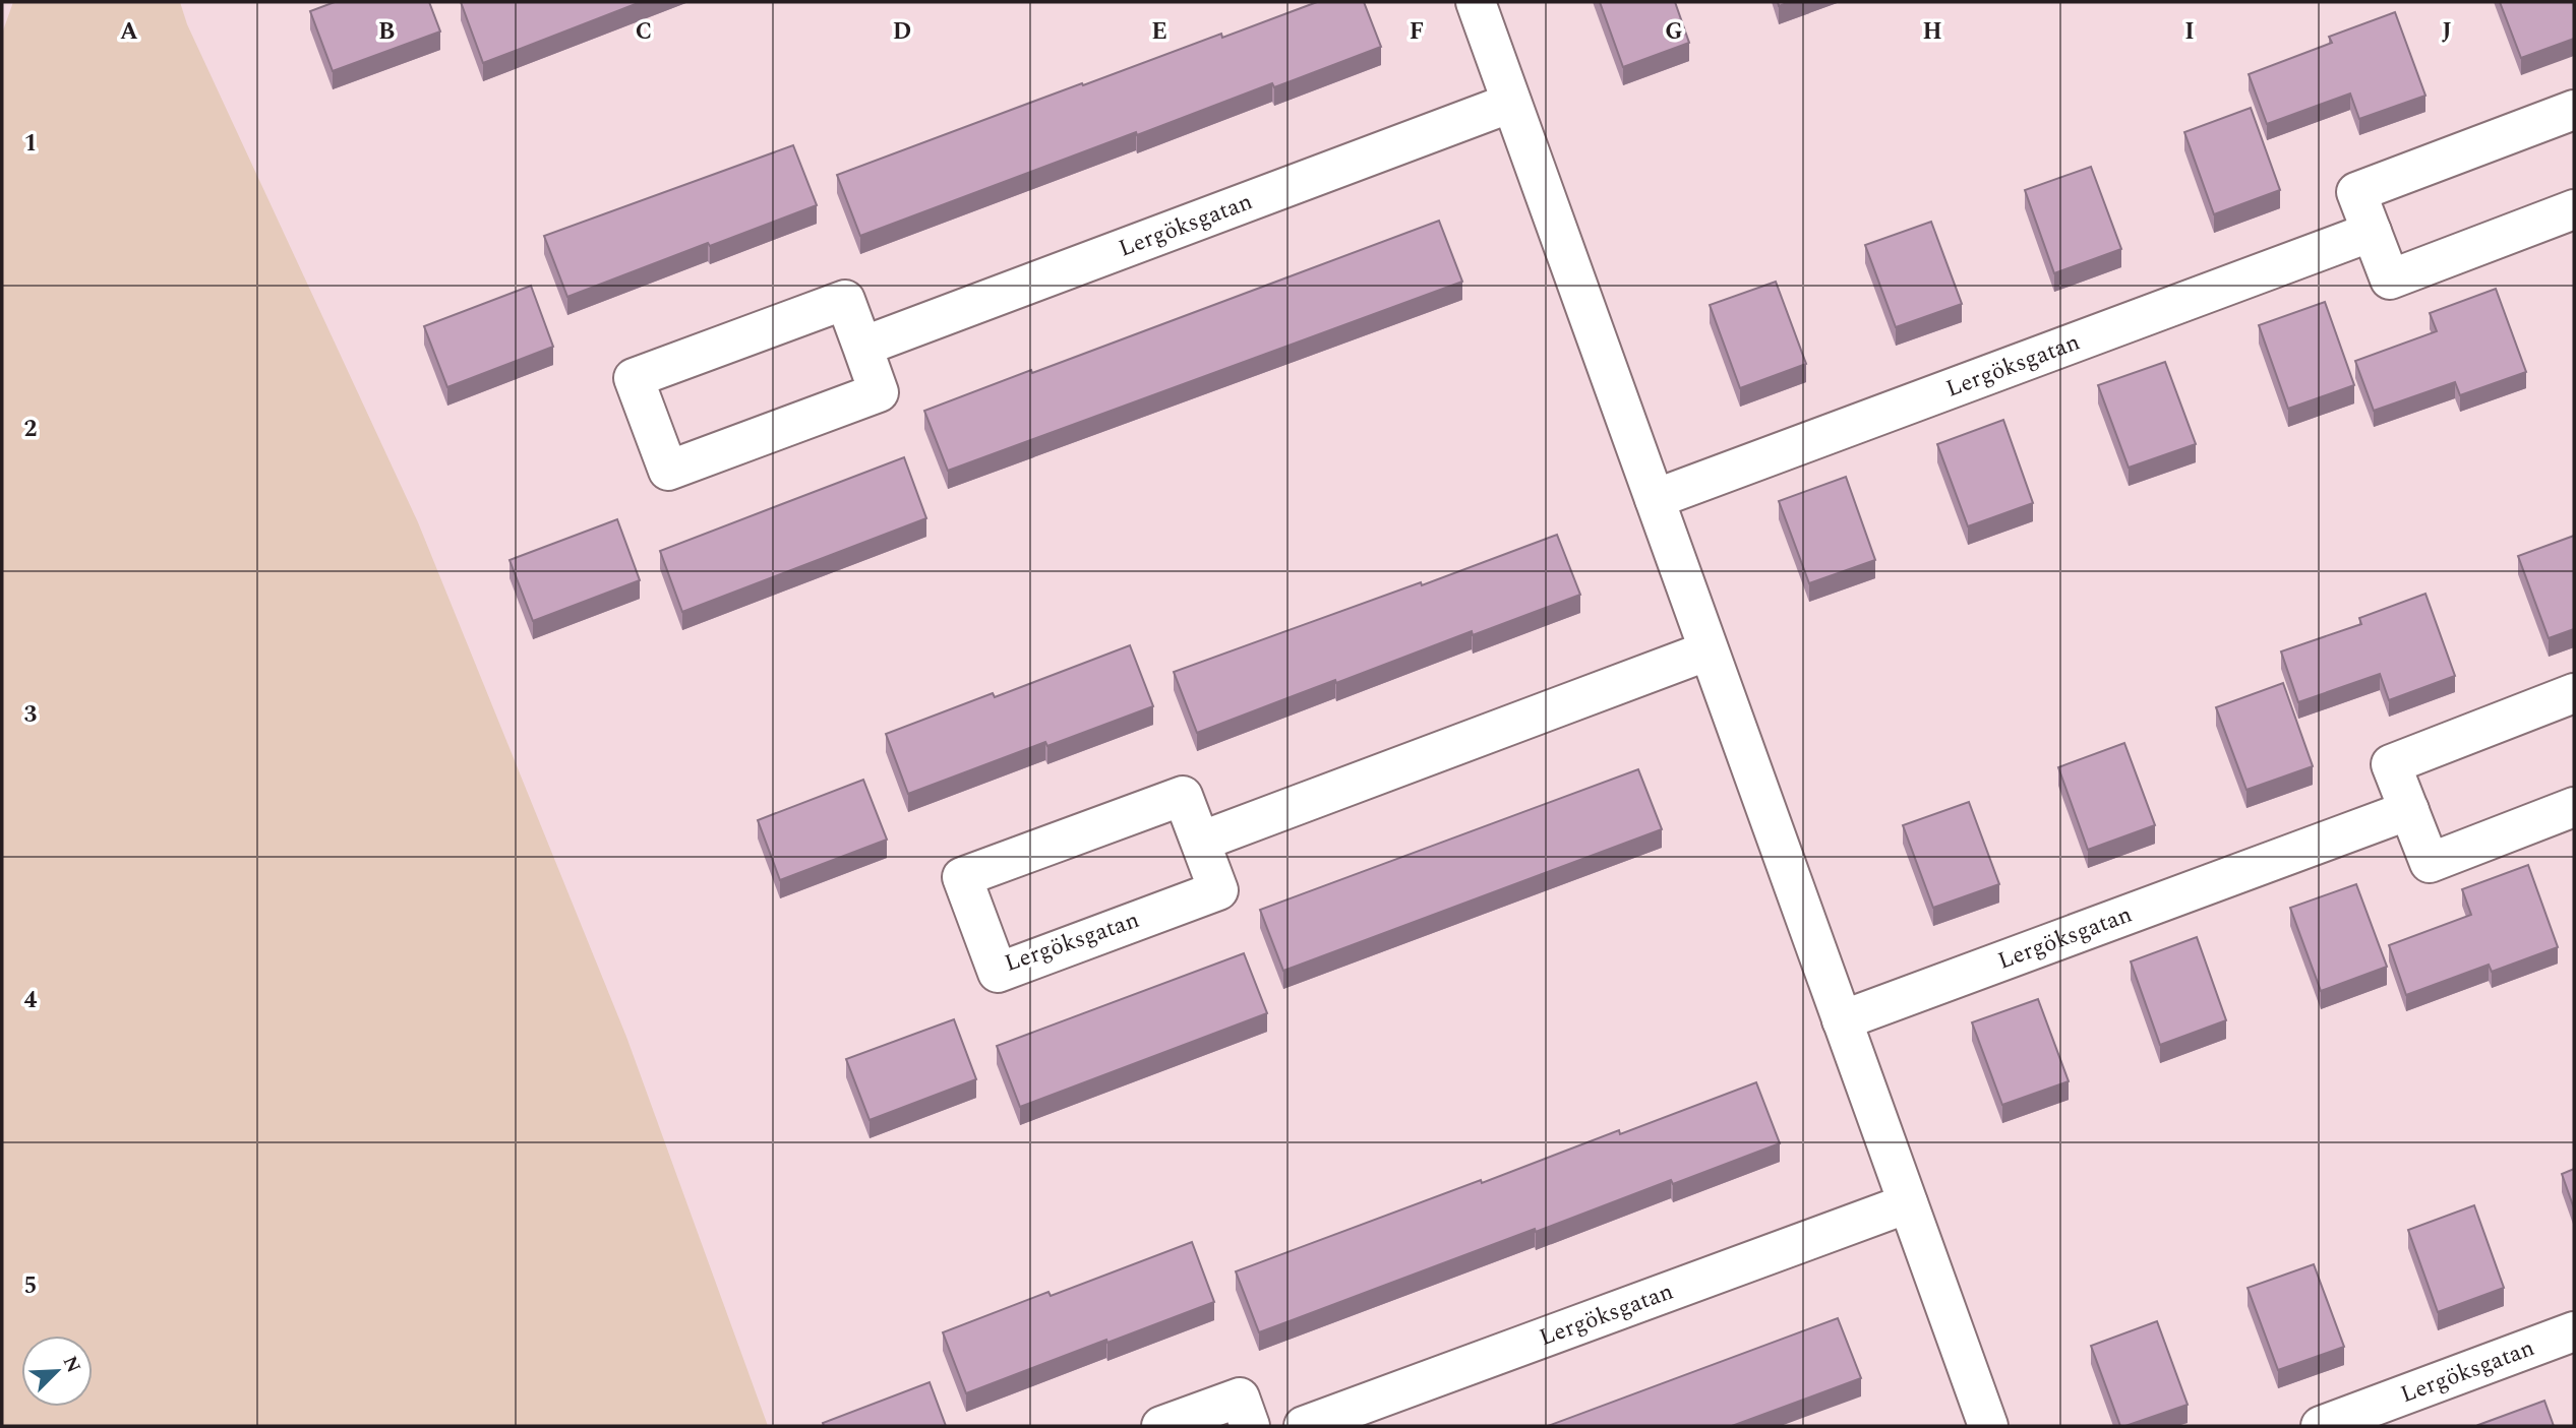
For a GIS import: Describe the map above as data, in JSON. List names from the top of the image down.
{
  "streets": {
    "street": ["Lergöksgatan"]
  },
  "north": "top right",
  "grid": {
    "columns": [
      "A",
      "B",
      "C",
      "D",
      "E",
      "F",
      "G",
      "H",
      "I",
      "J"
    ],
    "rows": [
      "1",
      "2",
      "3",
      "4",
      "5"
    ]
  }
}
